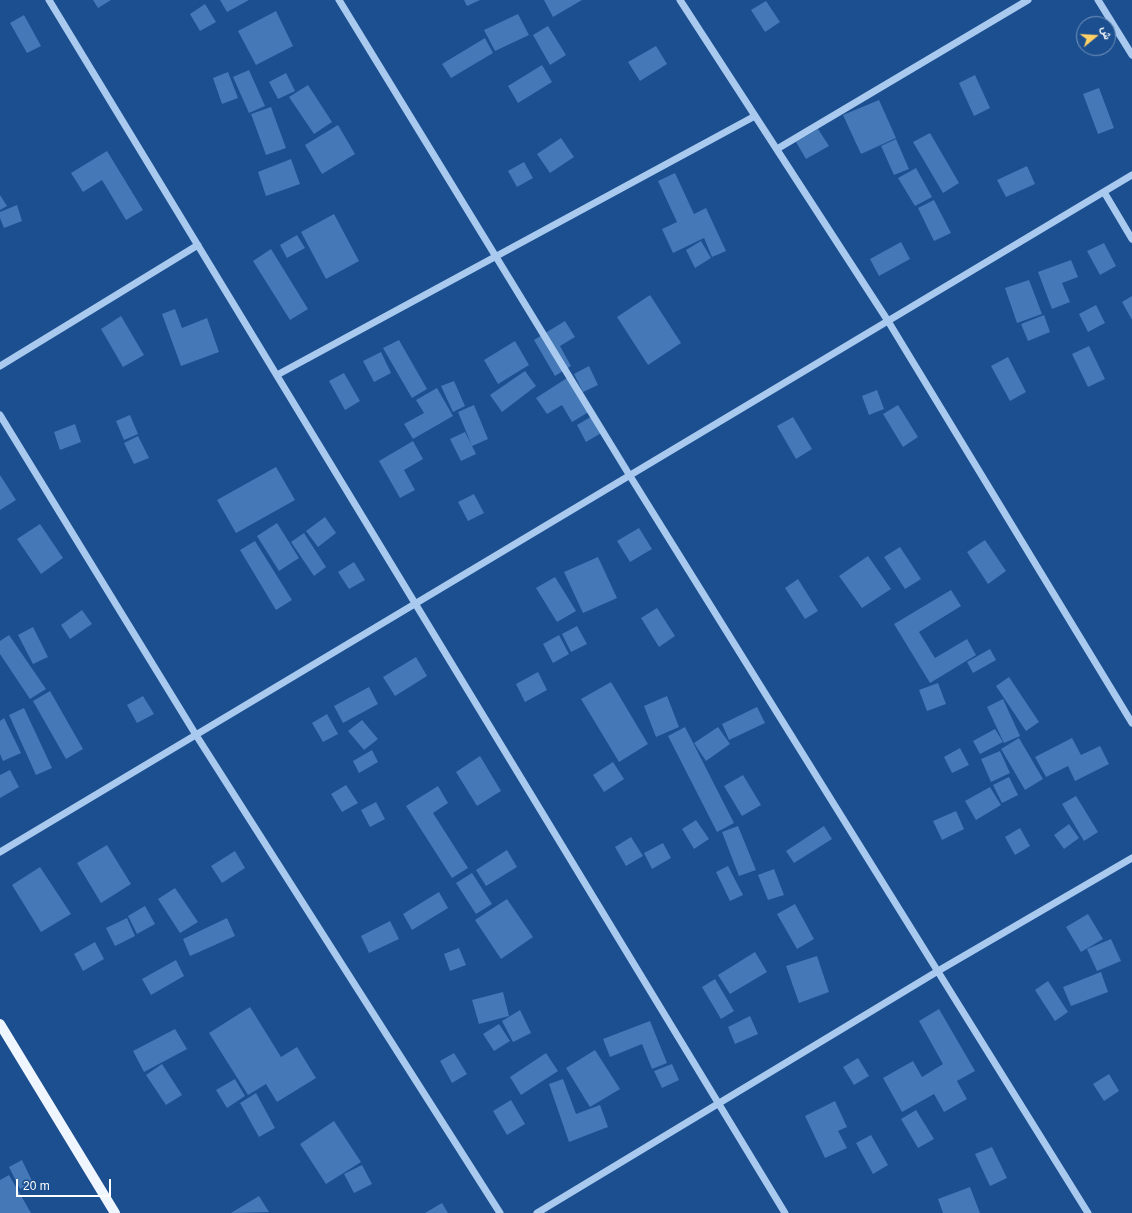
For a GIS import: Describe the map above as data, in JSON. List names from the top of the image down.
{
  "scale_bar": "20 m",
  "north": "right"
}
